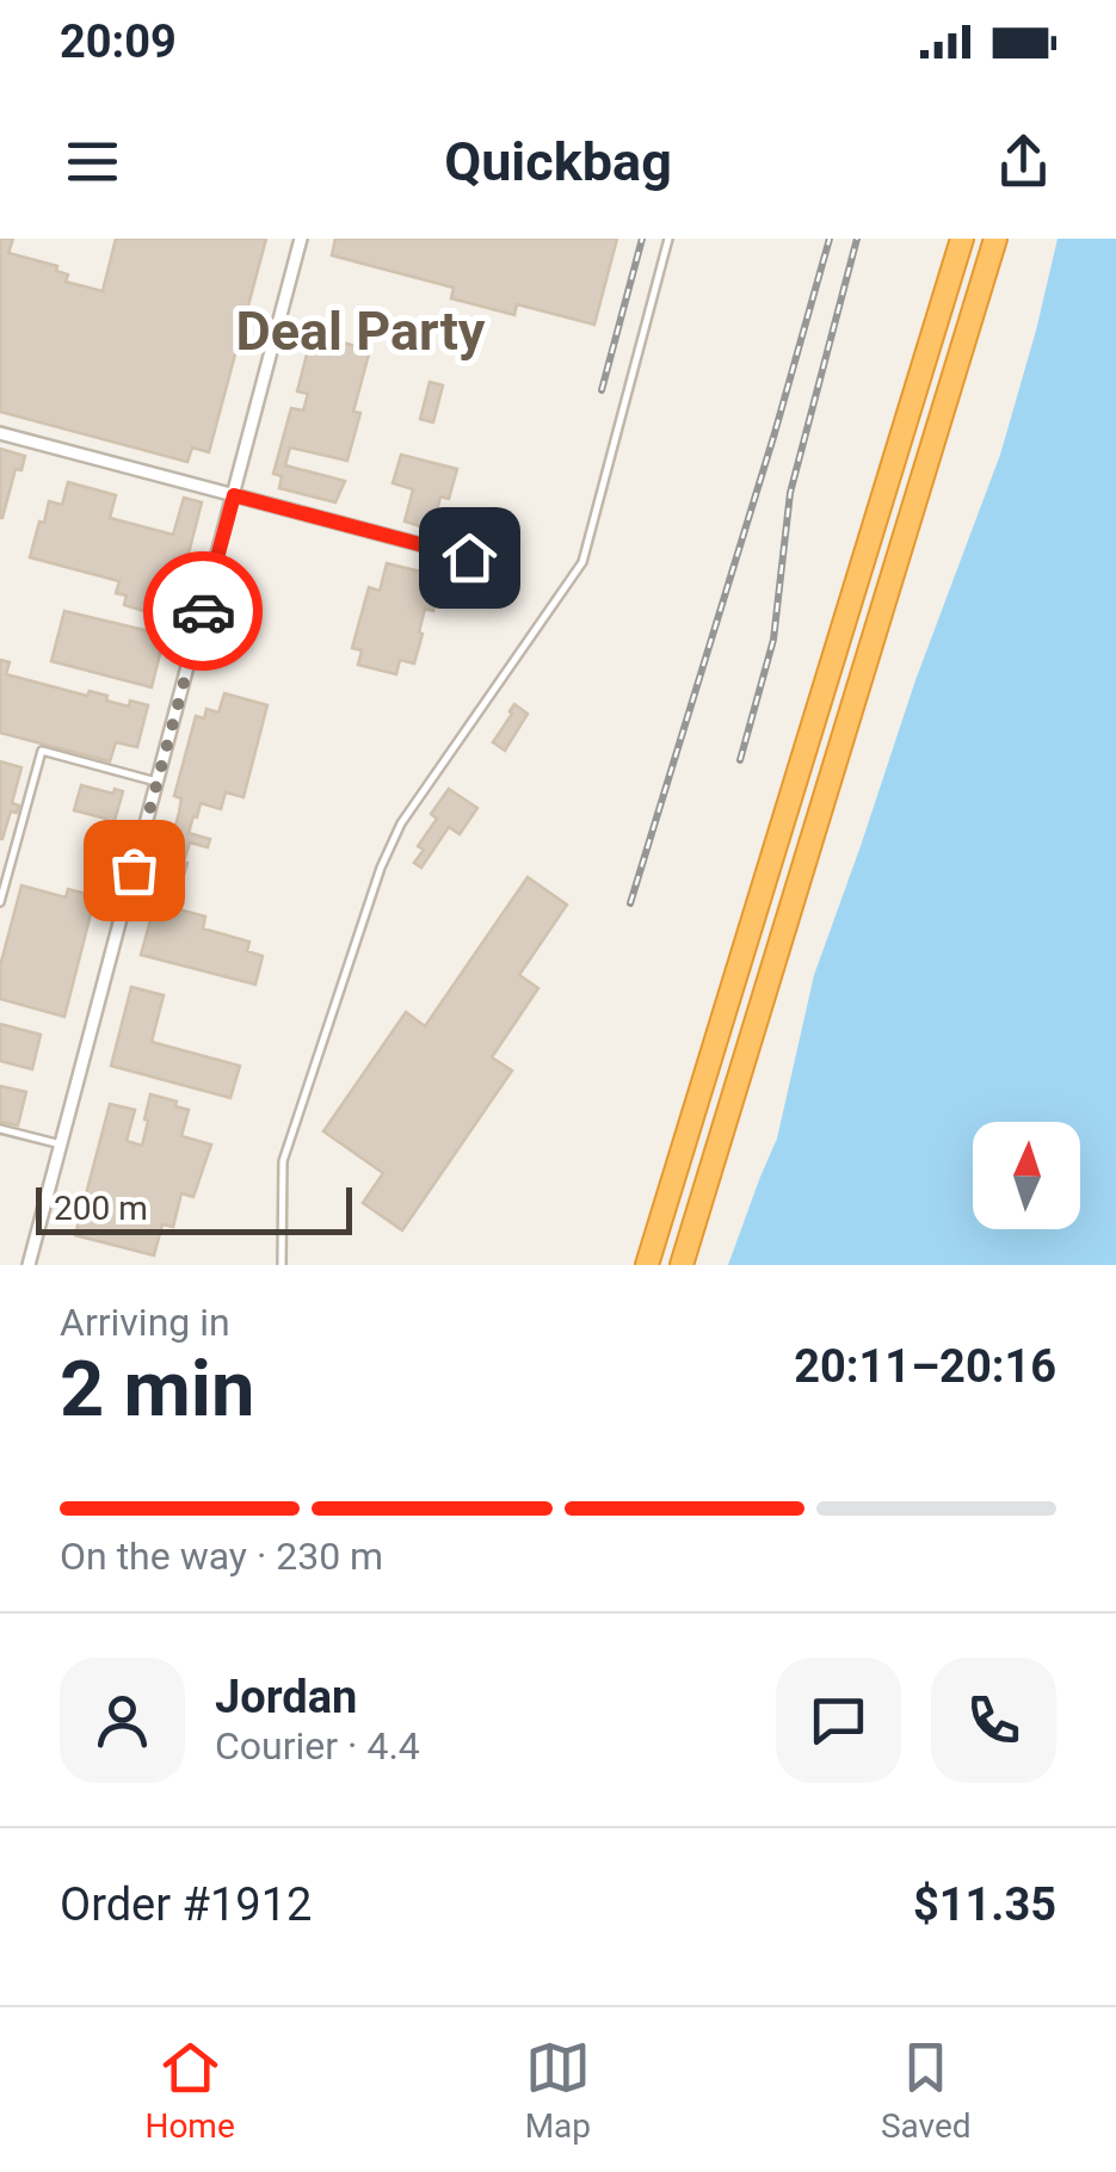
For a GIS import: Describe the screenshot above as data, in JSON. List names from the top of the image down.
{
  "districts": ["Deal Party"],
  "scale_bar": "200 m",
  "north": "top",
  "page": {
    "status": "20:09",
    "header": "Quickbag",
    "scale": "200 m",
    "heading": ["2 min", "Arriving in", "20:11–20:16"],
    "panel": [
      "Jordan",
      "Courier · 4.4",
      "Order #1912",
      "$11.35"
    ],
    "bar": "On the way · 230 m",
    "tabs": ["Home", "Map", "Saved"]
  }
}
